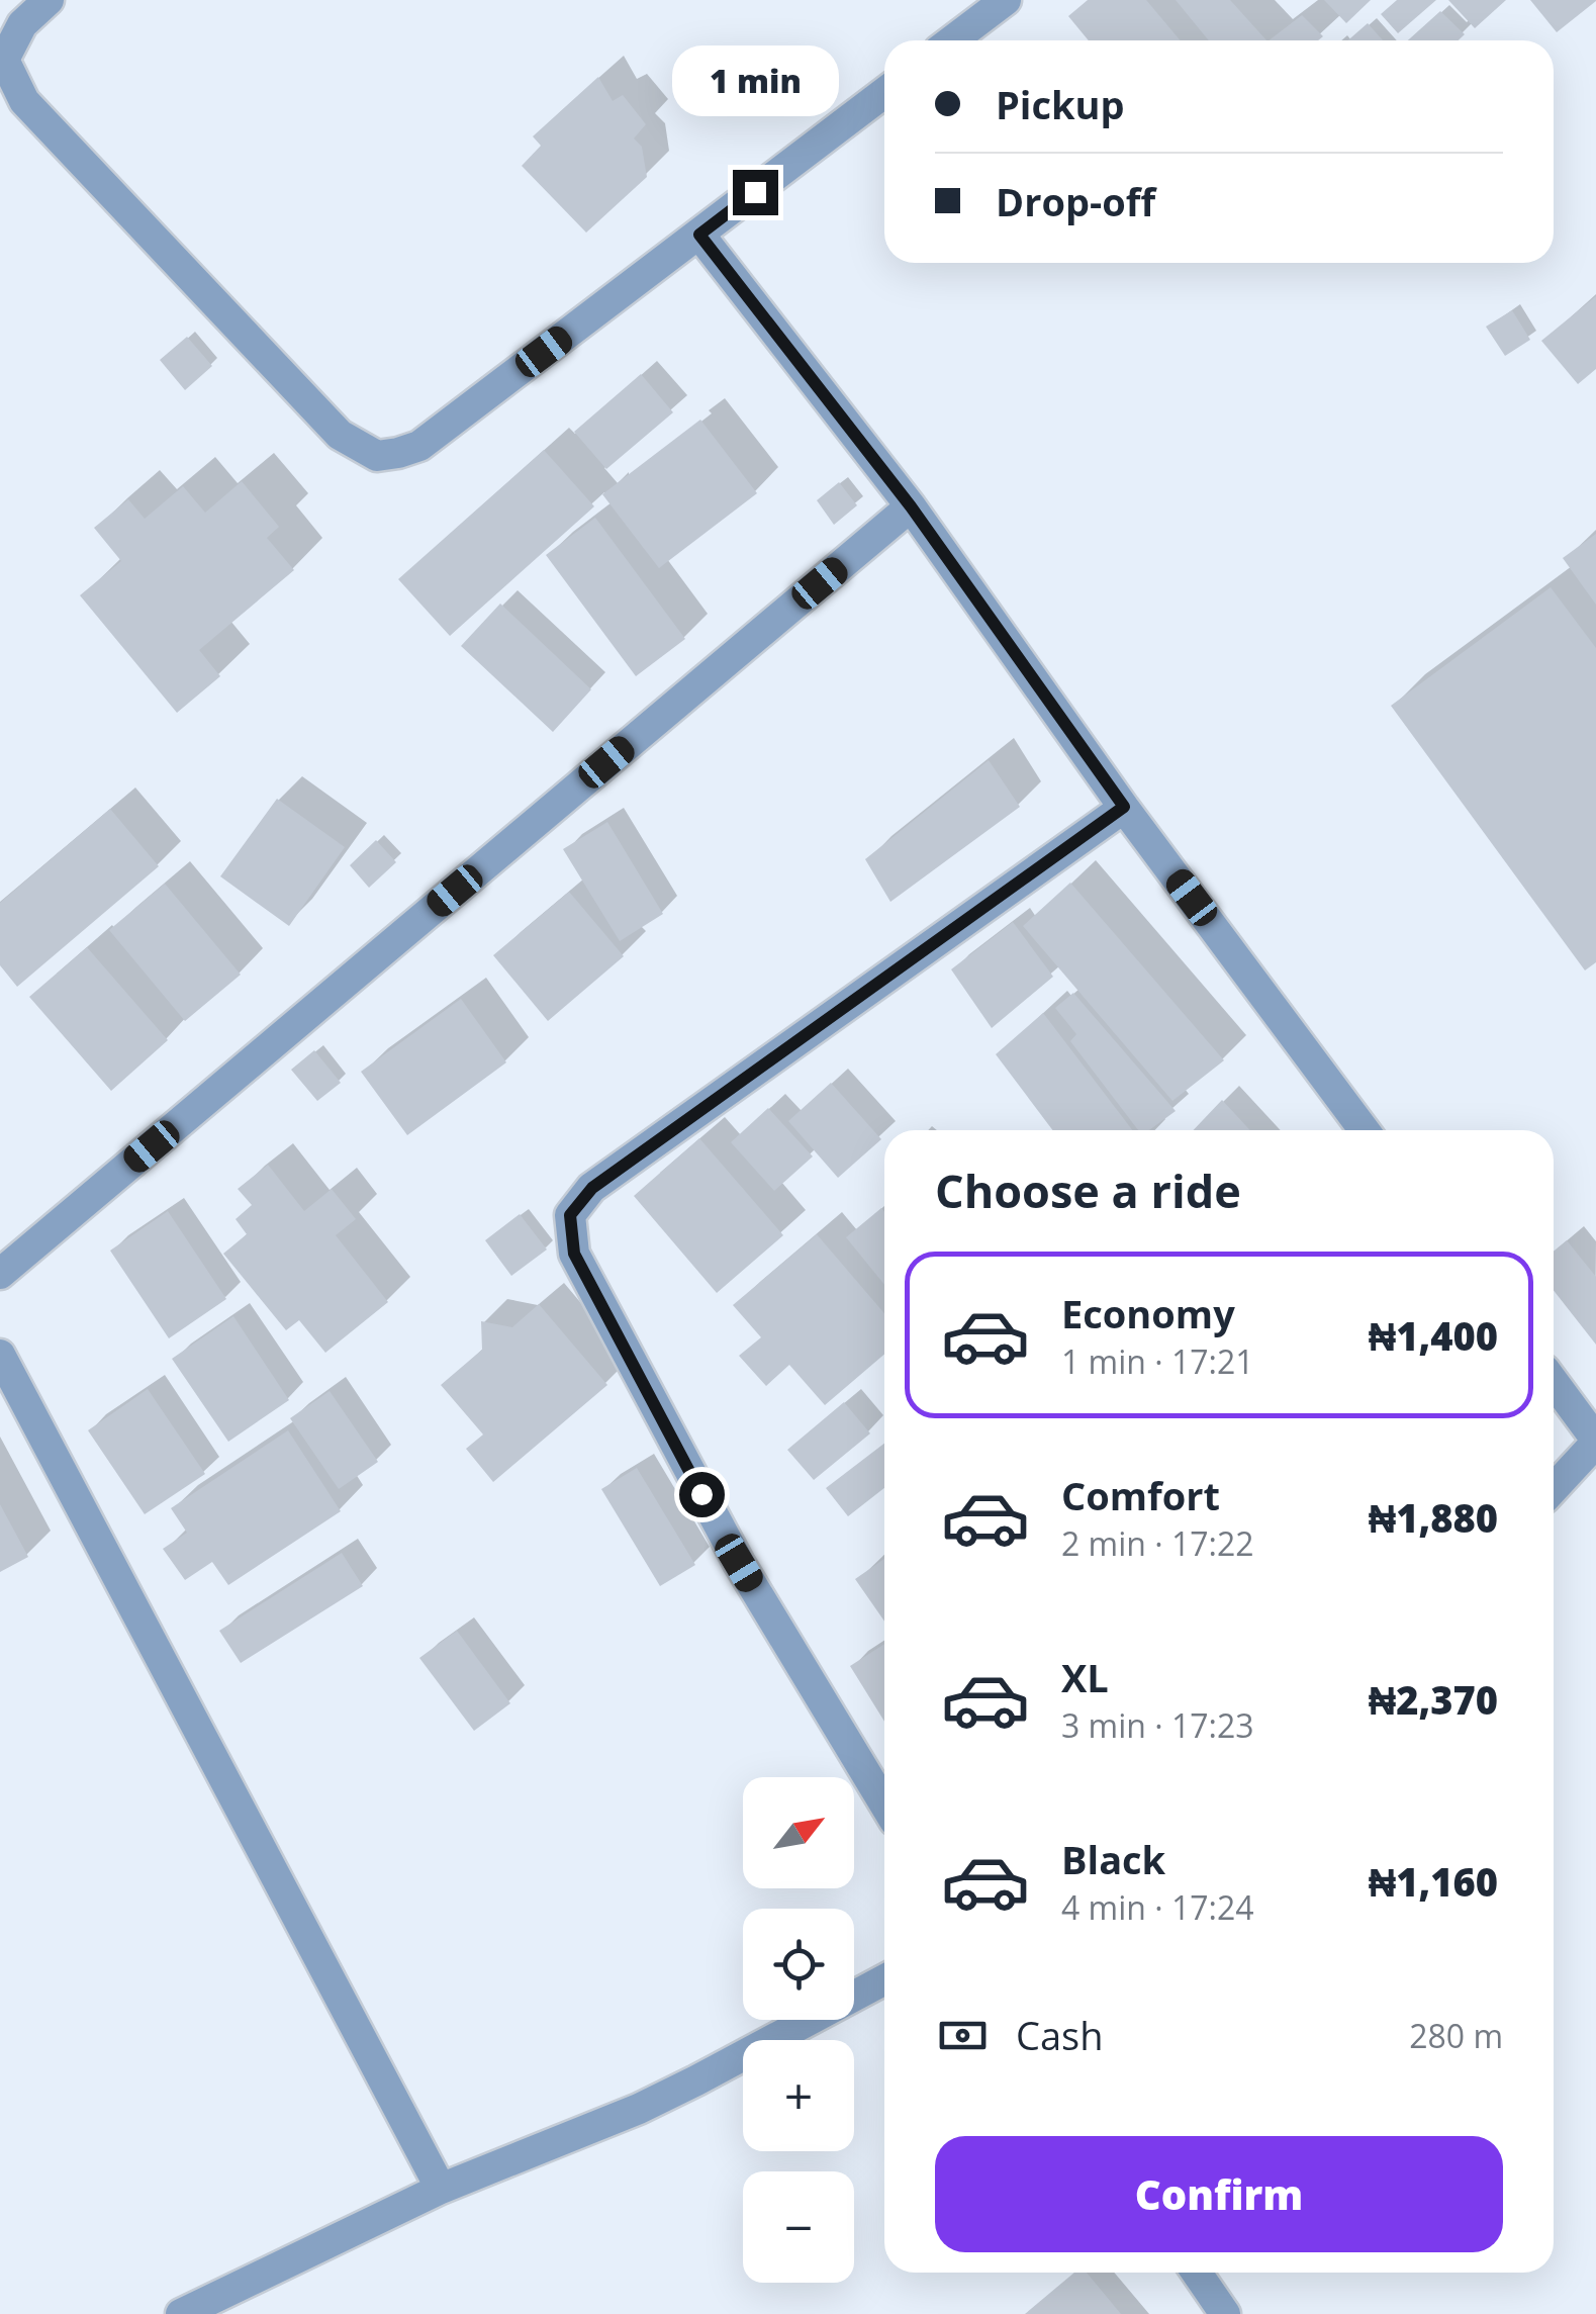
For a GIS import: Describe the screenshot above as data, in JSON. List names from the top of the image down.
{
  "north": "top right",
  "page": {
    "banner": ["Pickup", "Drop-off"],
    "bubble": "1 min",
    "heading": "Choose a ride",
    "list": [
      {
        "name": "Economy",
        "note": "1 min · 17:21",
        "value": "₦1,400"
      },
      {
        "name": "Comfort",
        "note": "2 min · 17:22",
        "value": "₦1,880"
      },
      {
        "name": "XL",
        "note": "3 min · 17:23",
        "value": "₦2,370"
      },
      {
        "name": "Black",
        "note": "4 min · 17:24",
        "value": "₦1,160"
      }
    ],
    "map_buttons": ["+", "−"],
    "pay": ["Cash", "280 m"],
    "buttons": "Confirm"
  }
}
